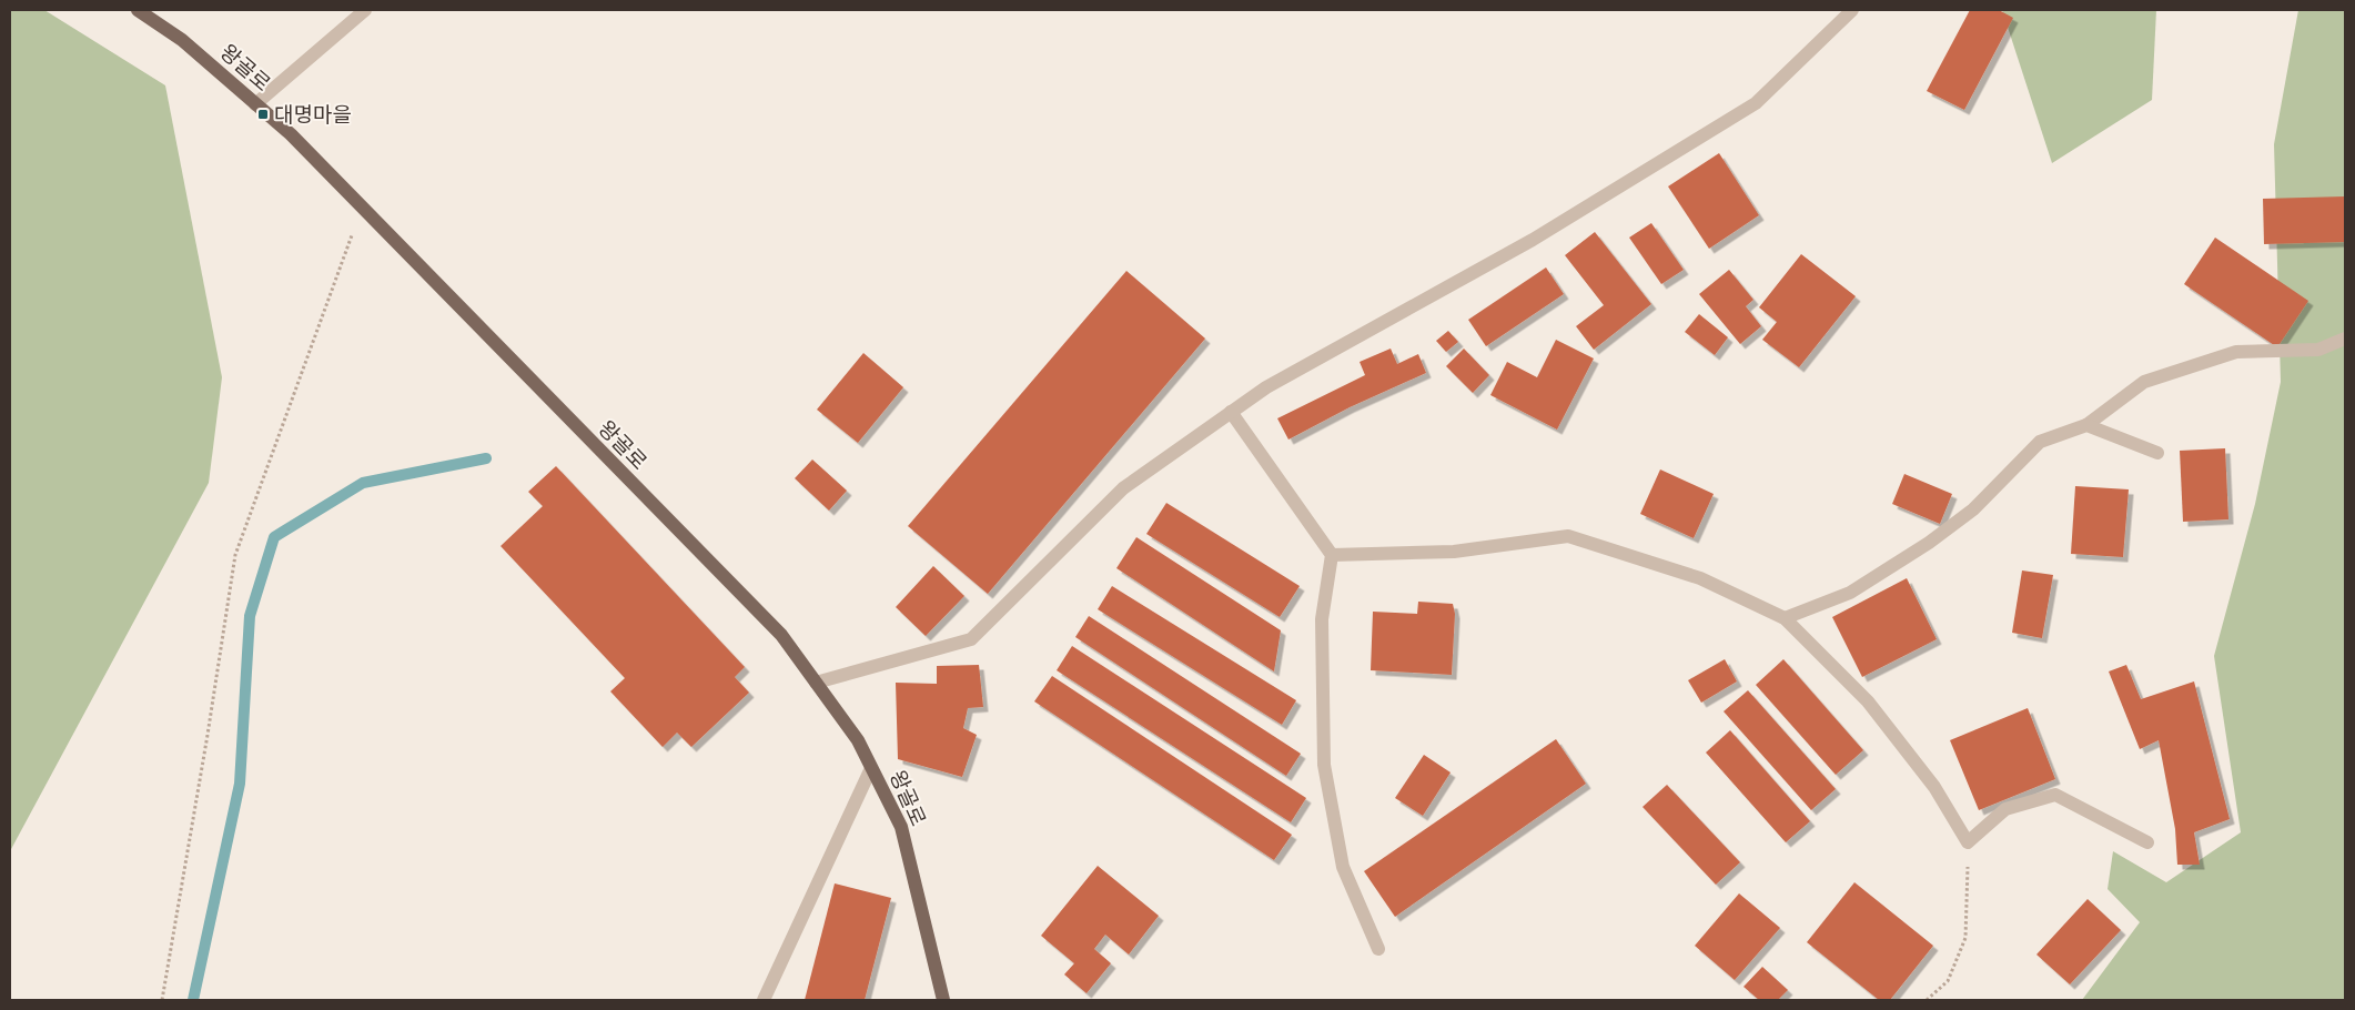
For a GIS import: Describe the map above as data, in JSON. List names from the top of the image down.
{
  "streets": {
    "main road": ["왕골로"]
  },
  "places": {
    "transit": ["대명마을"]
  }
}
